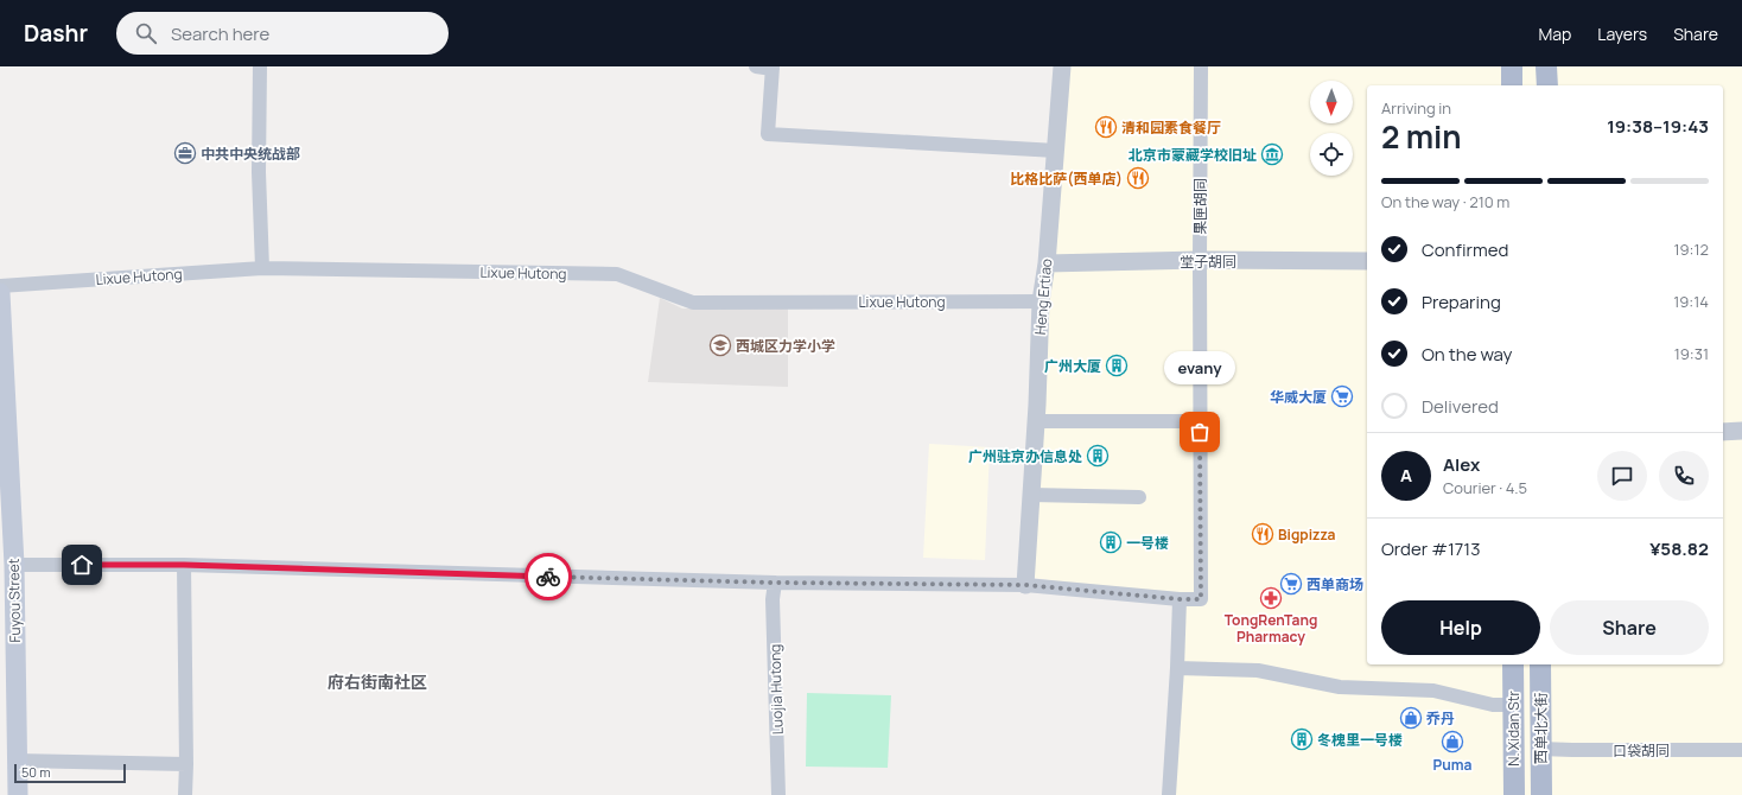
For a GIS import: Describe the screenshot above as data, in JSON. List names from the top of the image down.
{
  "streets": {
    "main road": ["Fuyou Street", "N. Xidan Str", "西单北大街"],
    "street": [
      "果匣胡同",
      "堂子胡同",
      "Lixue Hutong",
      "Heng Ertiao",
      "Luojia Hutong",
      "口袋胡同"
    ]
  },
  "crossings": [
    ["果匣胡同", "堂子胡同"],
    ["堂子胡同", "Heng Ertiao"],
    ["Lixue Hutong", "Heng Ertiao"],
    ["西单北大街", "口袋胡同"]
  ],
  "districts": ["府右街南社区"],
  "places": {
    "restaurant": ["清和园素食餐厅", "比格比萨(西单店)", "Bigpizza"],
    "office": ["中共中央统战部"],
    "museum": ["北京市蒙藏学校旧址"],
    "school or university": ["西城区力学小学"],
    "building": [
      "广州大厦",
      "广州驻京办信息处",
      "一号楼",
      "冬槐里一号楼"
    ],
    "supermarket": ["华威大厦", "西单商场"],
    "other": ["evany"],
    "pharmacy": ["TongRenTang Pharmacy"],
    "shop": ["乔丹", "Puma"]
  },
  "scale_bar": "50 m",
  "north": "bottom",
  "page": {
    "header": "Dashr",
    "search": "Search here",
    "nav": ["Map", "Layers", "Share"],
    "heading": ["2 min", "Arriving in", "19:38–19:43"],
    "panel": [
      "Alex",
      "Courier · 4.5",
      "Order #1713",
      "¥58.82"
    ],
    "bar": "On the way · 210 m",
    "list": [
      ["Confirmed", "19:12"],
      ["Preparing", "19:14"],
      ["On the way", "19:31"],
      "Delivered"
    ],
    "bubble": "evany",
    "round": "A",
    "buttons": ["Help", "Share"],
    "scale": "50 m"
  }
}
